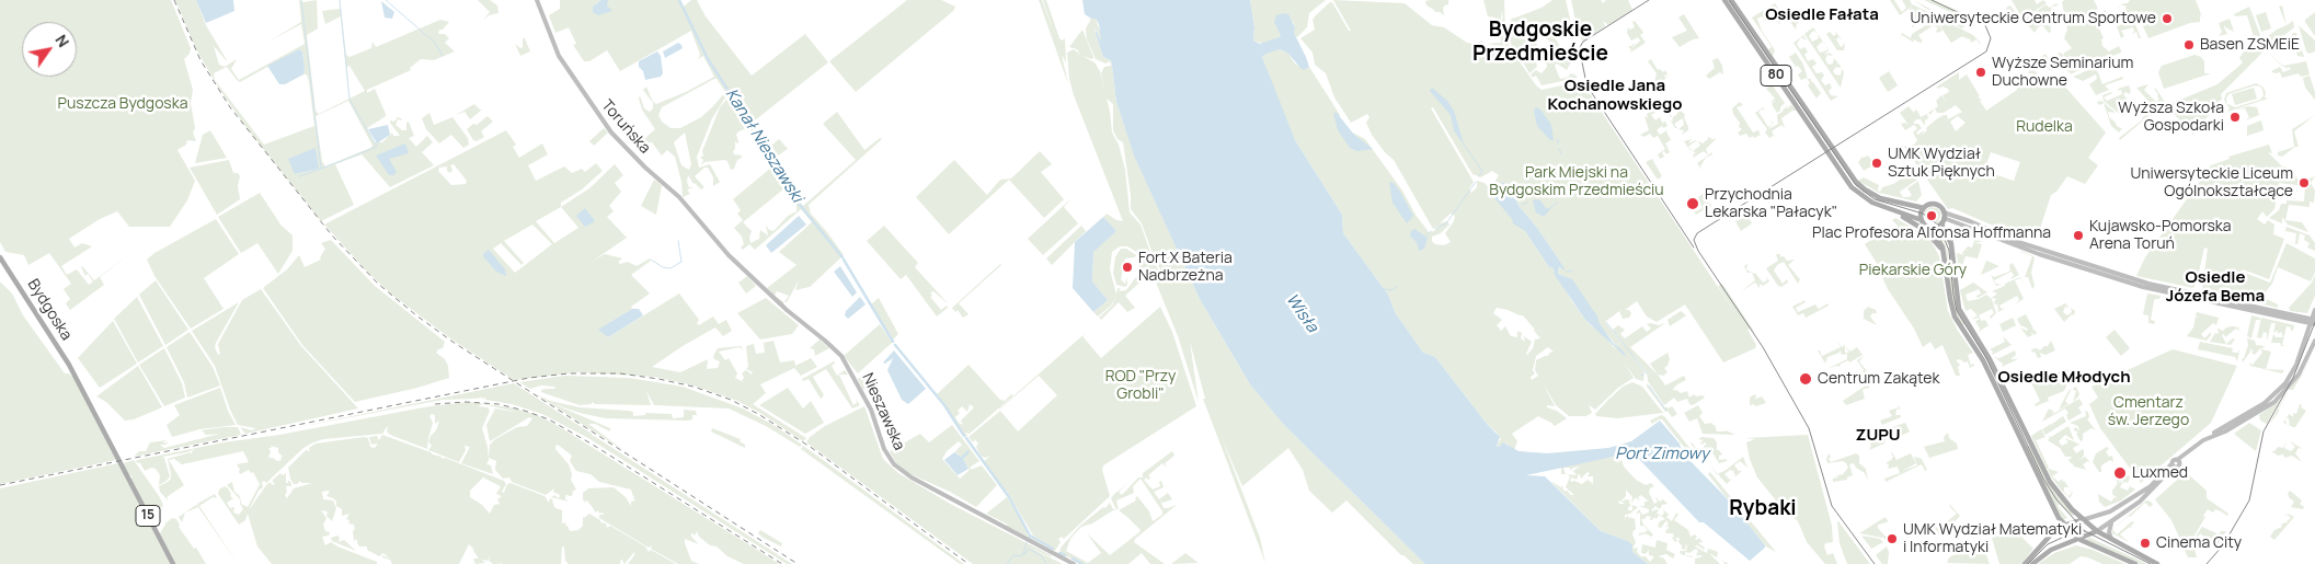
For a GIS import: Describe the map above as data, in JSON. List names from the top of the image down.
{
  "streets": {
    "main road": [
      "80",
      "Toruńska",
      "Bydgoska",
      "Nieszawska",
      "15"
    ]
  },
  "crossings": [
    ["Toruńska", "Nieszawska"]
  ],
  "districts": [
    "Osiedle Fałata",
    "Bydgoskie Przedmieście",
    "Osiedle Jana Kochanowskiego",
    "Osiedle Józefa Bema",
    "Osiedle Młodych",
    "ZUPU",
    "Rybaki"
  ],
  "water": ["Kanał Nieszawski", "Wisła", "Port Zimowy"],
  "parks": [
    "Puszcza Bydgoska",
    "Rudelka",
    "Park Miejski na Bydgoskim Przedmieściu",
    "Piekarskie Góry",
    "ROD \"Przy Grobli\"",
    "Cmentarz św. Jerzego"
  ],
  "places": [
    "Uniwersyteckie Centrum Sportowe",
    "Basen ZSMEiE",
    "Wyższe Seminarium Duchowne",
    "Wyższa Szkoła Gospodarki",
    "UMK Wydział Sztuk Pięknych",
    "Uniwersyteckie Liceum Ogólnokształcące",
    "Przychodnia Lekarska \"Pałacyk\"",
    "Plac Profesora Alfonsa Hoffmanna",
    "Kujawsko-Pomorska Arena Toruń",
    "Fort X Bateria Nadbrzeżna",
    "Centrum Zakątek",
    "Luxmed",
    "UMK Wydział Matematyki i Informatyki",
    "Cinema City"
  ],
  "north": "top right"
}
